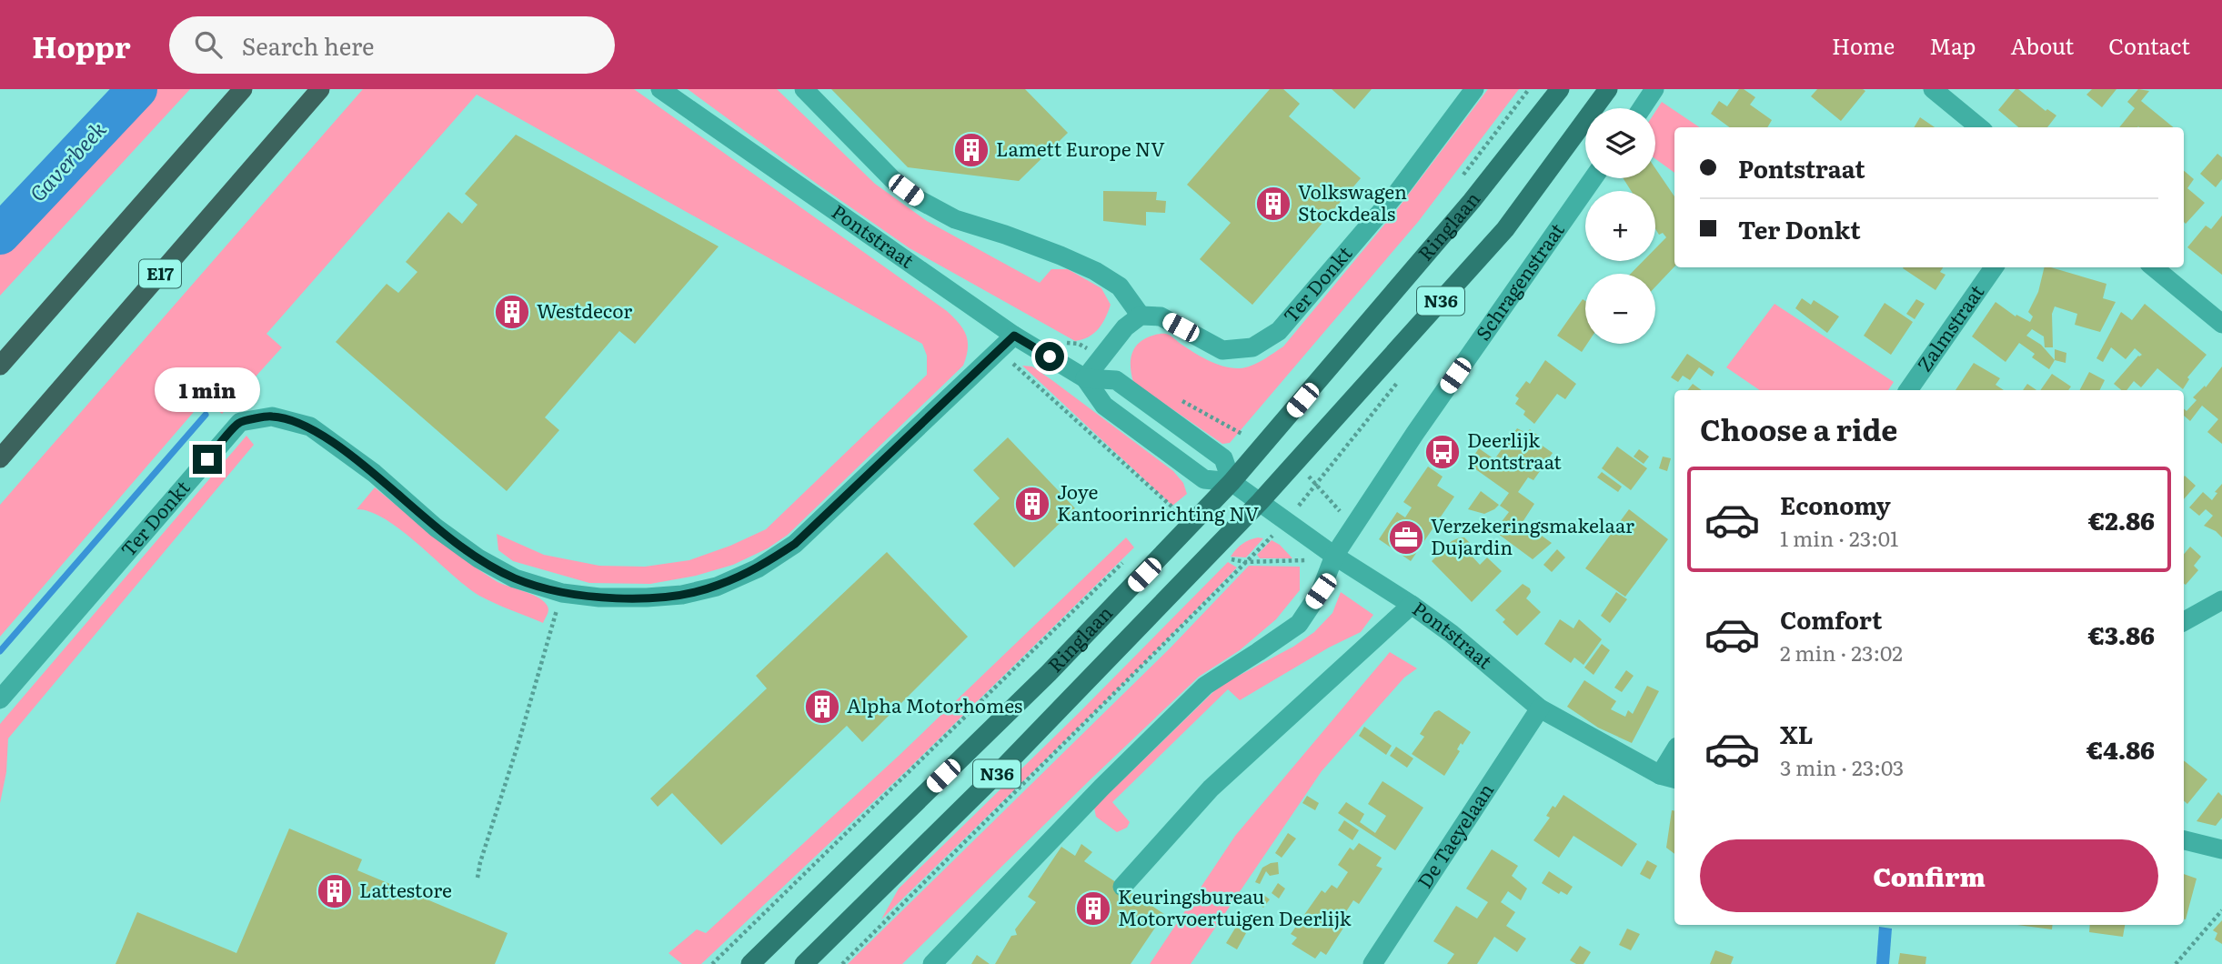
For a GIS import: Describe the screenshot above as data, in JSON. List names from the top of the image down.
{
  "streets": {
    "highway": ["E17"],
    "main road": ["Ringlaan", "N36"],
    "street": [
      "Pontstraat",
      "Schragenstraat",
      "Ter Donkt",
      "Zalmstraat",
      "De Taeyelaan"
    ]
  },
  "crossings": [
    ["Ringlaan", "Pontstraat"],
    ["Pontstraat", "Schragenstraat"],
    ["Pontstraat", "Ter Donkt"],
    ["Pontstraat", "De Taeyelaan"]
  ],
  "water": ["Gaverbeek"],
  "places": {
    "building": [
      "Lamett Europe NV",
      "Volkswagen Stockdeals",
      "Westdecor",
      "Joye Kantoorinrichting NV",
      "Alpha Motorhomes",
      "Lattestore",
      "Keuringsbureau Motorvoertuigen Deerlijk"
    ],
    "bus stop": ["Deerlijk Pontstraat"],
    "office": ["Verzekeringsmakelaar Dujardin"]
  },
  "page": {
    "header": "Hoppr",
    "search": "Search here",
    "nav": [
      "Home",
      "Map",
      "About",
      "Contact"
    ],
    "map_buttons": ["+", "−"],
    "banner": ["Pontstraat", "Ter Donkt"],
    "bubble": "1 min",
    "heading": "Choose a ride",
    "list": [
      {
        "name": "Economy",
        "note": "1 min · 23:01",
        "value": "€2.86"
      },
      {
        "name": "Comfort",
        "note": "2 min · 23:02",
        "value": "€3.86"
      },
      {
        "name": "XL",
        "note": "3 min · 23:03",
        "value": "€4.86"
      }
    ],
    "buttons": "Confirm"
  }
}
